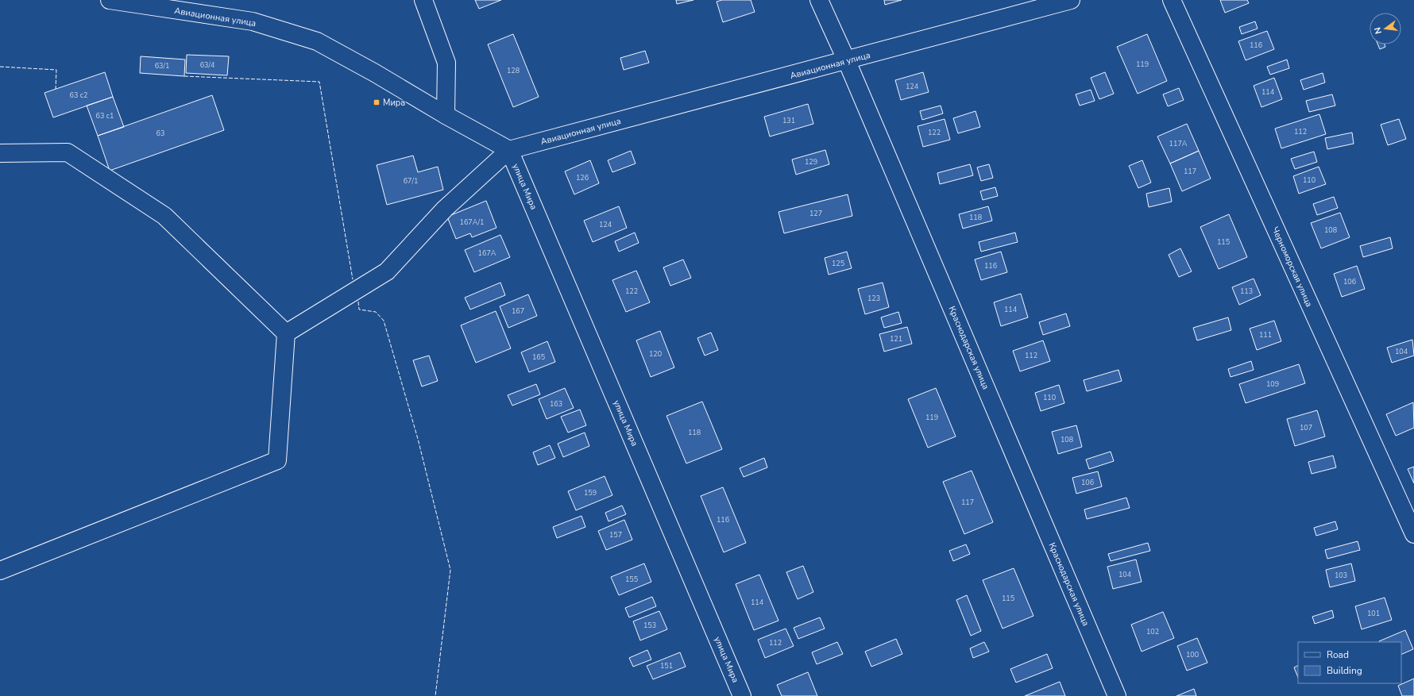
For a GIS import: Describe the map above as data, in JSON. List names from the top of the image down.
{
  "streets": {
    "main road": [
      "Авиационная улица",
      "улица Мира",
      "Черноморская улица",
      "Краснодарская улица"
    ]
  },
  "crossings": [
    ["Авиационная улица", "улица Мира"],
    ["Авиационная улица", "Краснодарская улица"]
  ],
  "places": {
    "transit": ["Мира"]
  },
  "house_numbers": [
    "116",
    "119",
    "63/4",
    "63/1",
    "128",
    "124",
    "114",
    "63 с2",
    "63 с1",
    "131",
    "112",
    "122",
    "63",
    "117А",
    "129",
    "117",
    "126",
    "110",
    "67/1",
    "127",
    "118",
    "167А/1",
    "124",
    "108",
    "115",
    "167А",
    "125",
    "116",
    "106",
    "122",
    "113",
    "123",
    "114",
    "167",
    "111",
    "121",
    "104",
    "120",
    "112",
    "165",
    "109",
    "110",
    "163",
    "119",
    "107",
    "118",
    "108",
    "106",
    "159",
    "117",
    "116",
    "157",
    "104",
    "103",
    "155",
    "115",
    "114",
    "101",
    "153",
    "102",
    "112",
    "100",
    "151"
  ],
  "legend": ["Road", "Building"],
  "north": "left"
}
